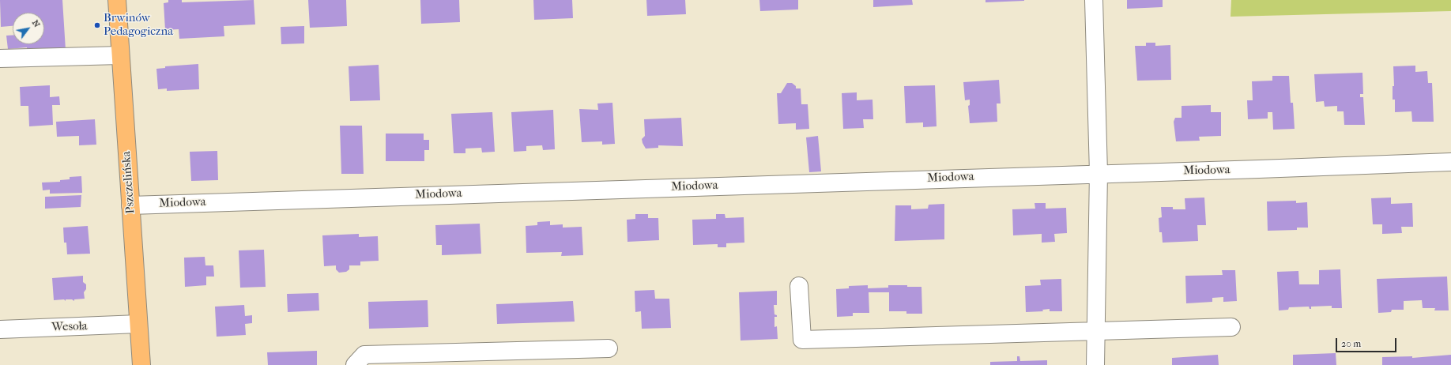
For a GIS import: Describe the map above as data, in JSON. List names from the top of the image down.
{
  "streets": {
    "main road": ["Pszczelińska"],
    "street": ["Miodowa", "Wesoła"]
  },
  "crossings": [
    ["Miodowa", "Pszczelińska"],
    ["Pszczelińska", "Wesoła"]
  ],
  "places": ["Brwinów Pedagogiczna"],
  "scale_bar": "20 m",
  "north": "top right"
}
